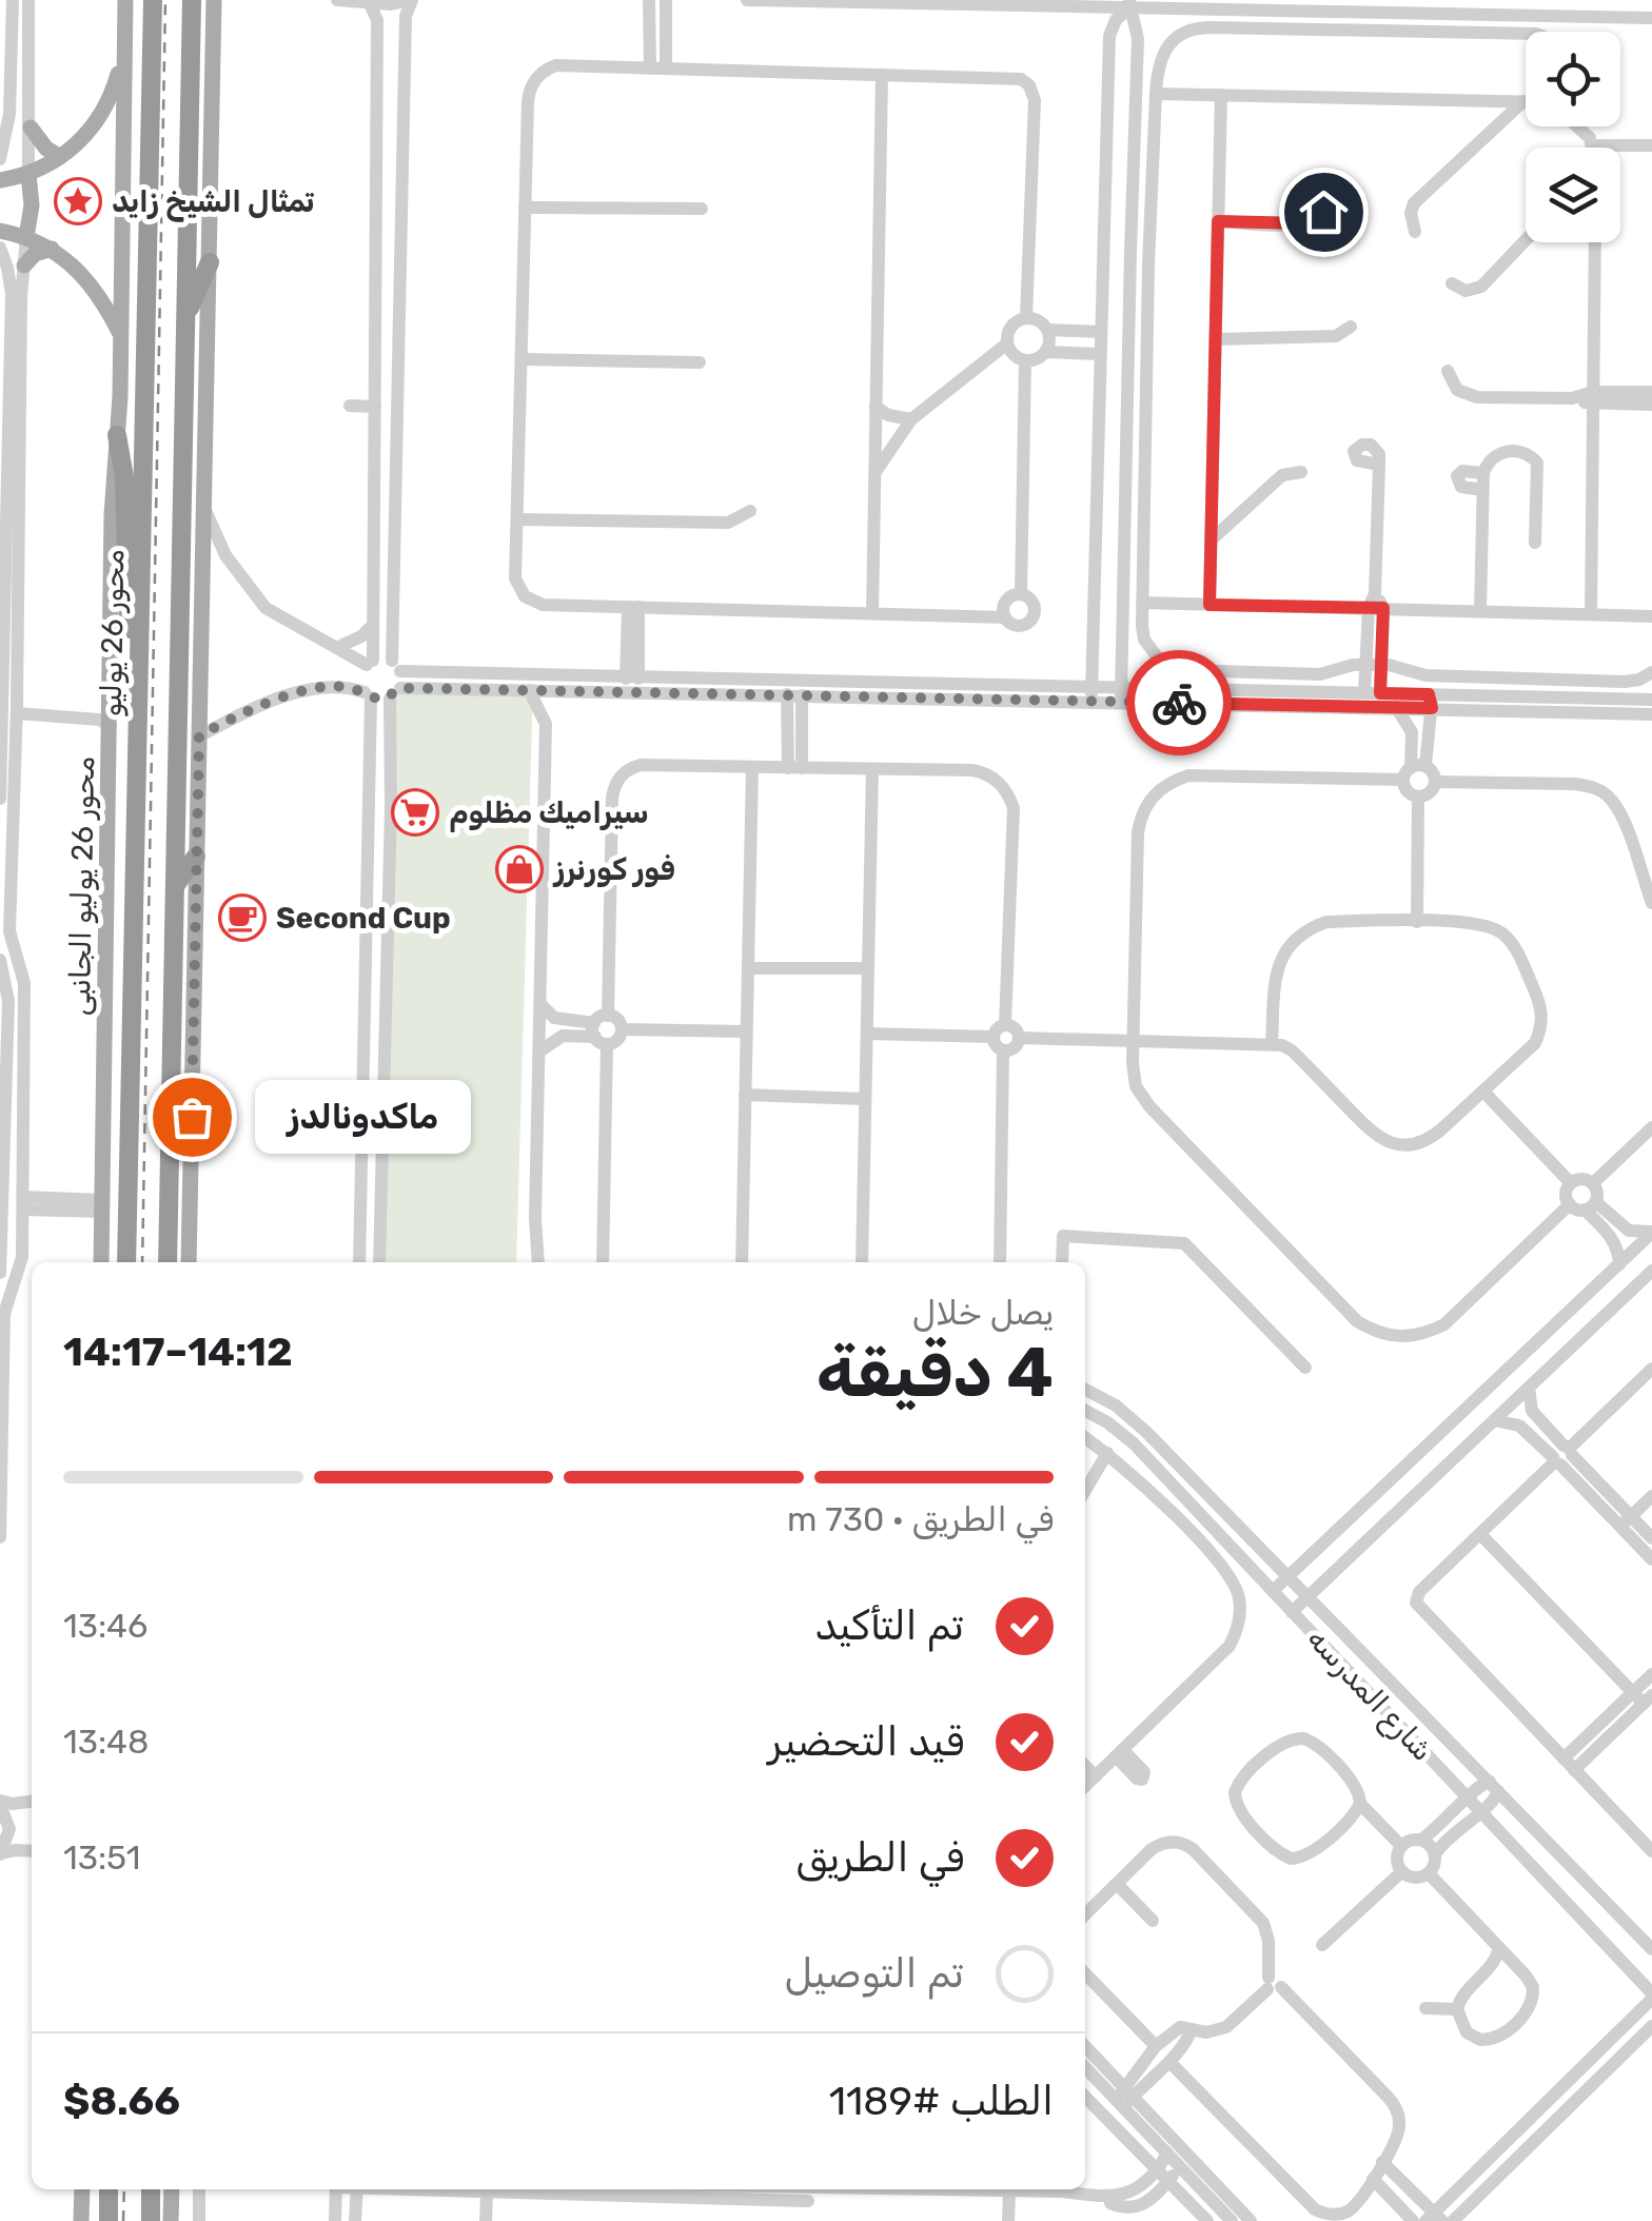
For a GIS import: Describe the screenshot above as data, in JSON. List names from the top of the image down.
{
  "streets": {
    "highway": ["محور 26 يوليو"],
    "main road": ["محور 26 يوليو الجانبى"],
    "street": ["شارع المدرسه"]
  },
  "places": {
    "place": ["تمثال الشيخ زايد"],
    "supermarket": ["سيراميك مظلوم"],
    "shop": ["فور كورنرز"],
    "cafe": ["Second Cup"],
    "other": ["ماكدونالدز"]
  },
  "page": {
    "bubble": "ماكدونالدز",
    "heading": ["4 دقيقة", "يصل خلال", "14:12–14:17"],
    "panel": ["الطلب #1189", "$8.66"],
    "bar": "في الطريق · 730 m",
    "list": [
      ["تم التأكيد", "13:46"],
      ["قيد التحضير", "13:48"],
      ["في الطريق", "13:51"],
      "تم التوصيل"
    ]
  }
}
